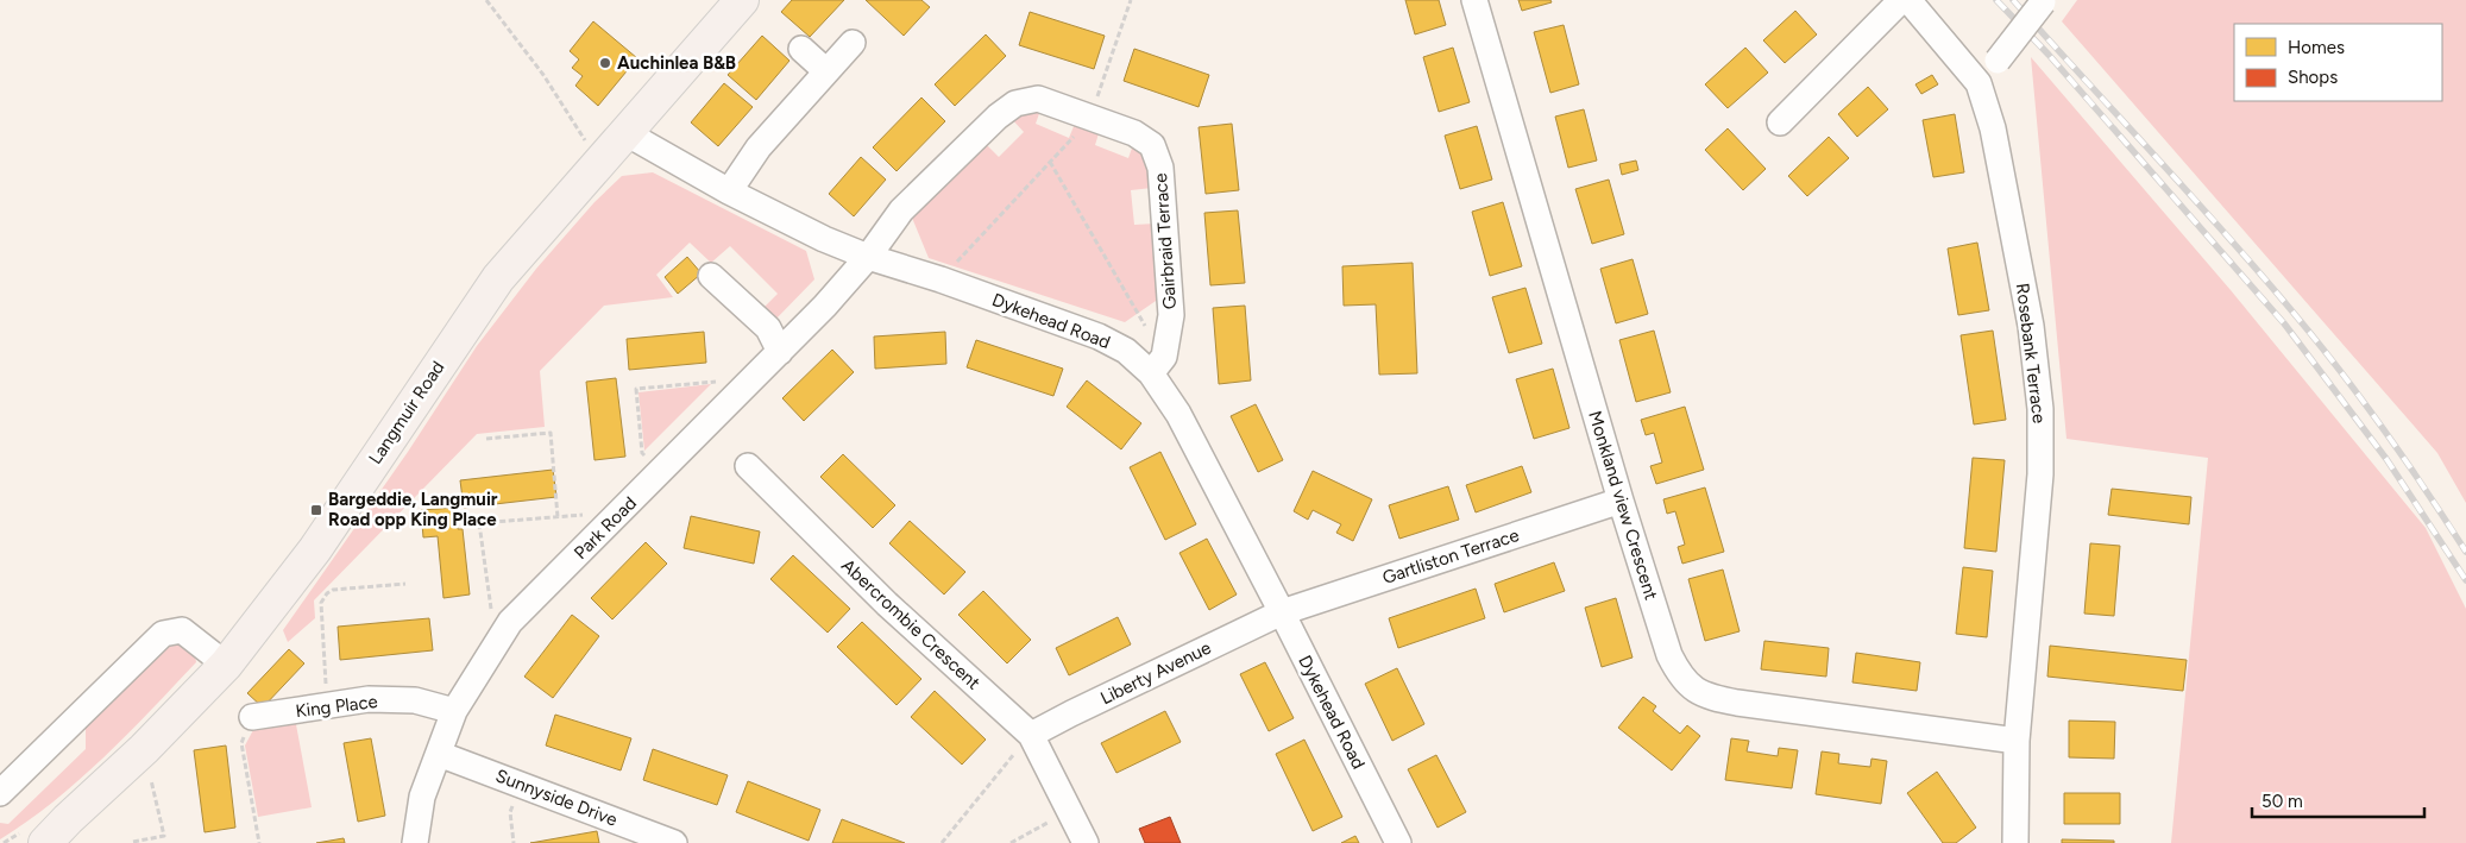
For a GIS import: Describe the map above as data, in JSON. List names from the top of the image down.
{
  "streets": {
    "main road": ["Langmuir Road"],
    "street": [
      "Gairbraid Terrace",
      "Dykehead Road",
      "Rosebank Terrace",
      "Monkland view Crescent",
      "Park Road",
      "Gartliston Terrace",
      "Abercrombie Crescent",
      "Liberty Avenue",
      "King Place",
      "Sunnyside Drive"
    ]
  },
  "crossings": [
    ["Gairbraid Terrace", "Dykehead Road"],
    ["Gairbraid Terrace", "Park Road"],
    ["Dykehead Road", "Langmuir Road"],
    ["Dykehead Road", "Park Road"],
    ["Dykehead Road", "Gartliston Terrace"],
    ["Dykehead Road", "Liberty Avenue"],
    ["Rosebank Terrace", "Monkland view Crescent"],
    ["Monkland view Crescent", "Gartliston Terrace"],
    ["Park Road", "King Place"],
    ["Park Road", "Sunnyside Drive"],
    ["Gartliston Terrace", "Liberty Avenue"],
    ["Abercrombie Crescent", "Liberty Avenue"]
  ],
  "places": {
    "other": ["Auchinlea B&B"],
    "transit": ["Bargeddie, Langmuir Road opp King Place"]
  },
  "legend": ["Homes", "Shops"],
  "scale_bar": "50 m"
}
